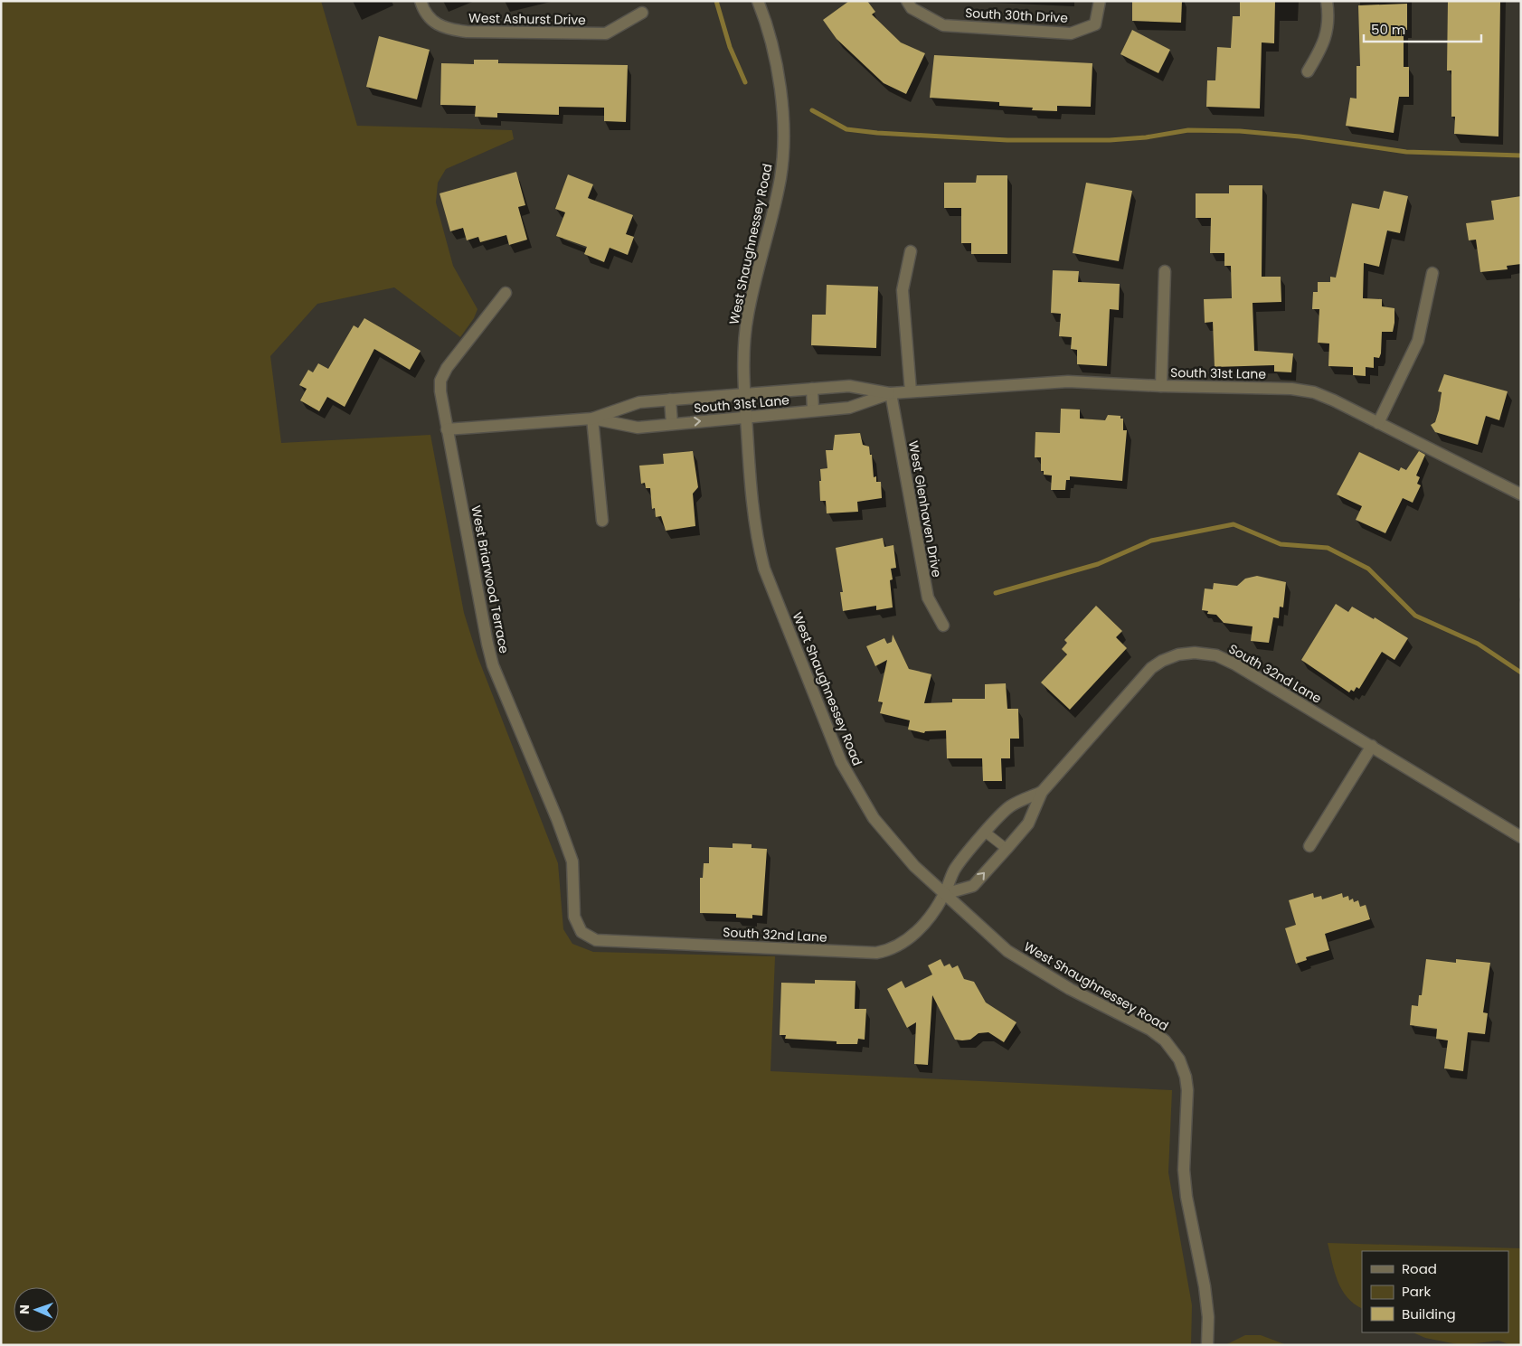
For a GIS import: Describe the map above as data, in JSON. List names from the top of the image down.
{
  "streets": {
    "street": [
      "South 30th Drive",
      "West Ashurst Drive",
      "West Shaughnessey Road",
      "South 31st Lane",
      "West Glenhaven Drive",
      "West Briarwood Terrace",
      "South 32nd Lane"
    ]
  },
  "crossings": [
    ["West Shaughnessey Road", "South 31st Lane"],
    ["West Shaughnessey Road", "South 32nd Lane"],
    ["South 31st Lane", "West Glenhaven Drive"],
    ["South 31st Lane", "West Briarwood Terrace"],
    ["West Briarwood Terrace", "South 32nd Lane"]
  ],
  "legend": ["Road", "Park", "Building"],
  "scale_bar": "50 m",
  "north": "left"
}
